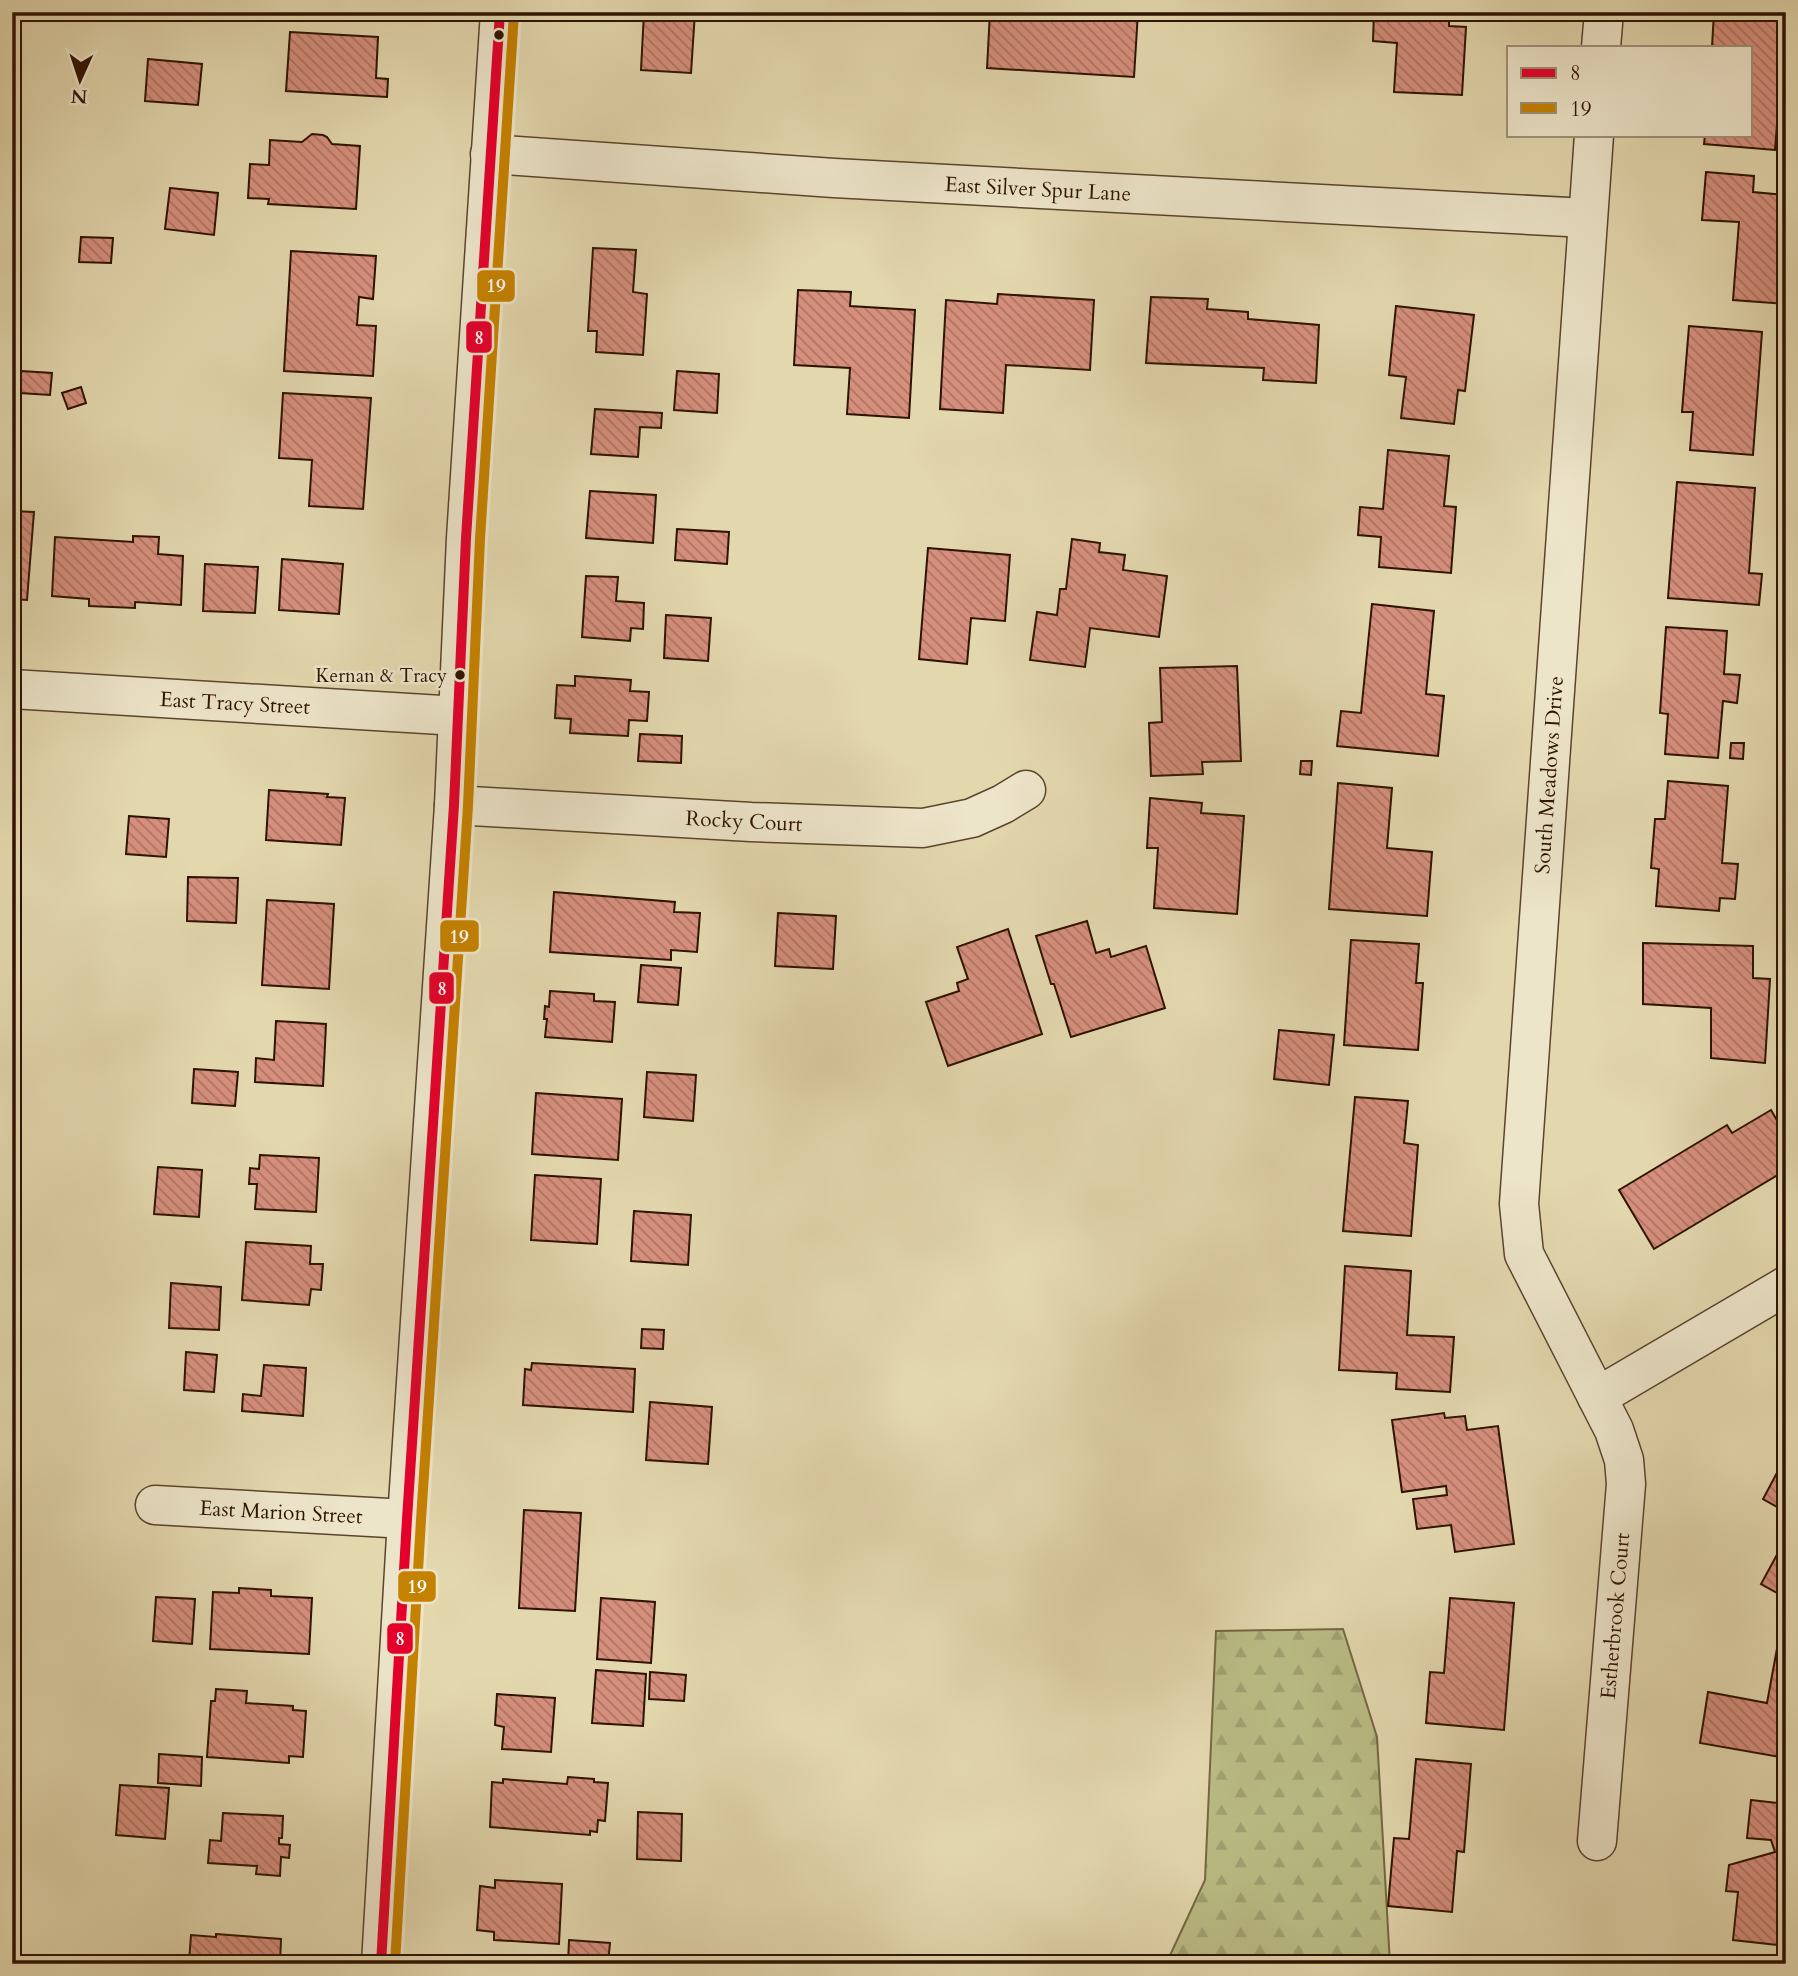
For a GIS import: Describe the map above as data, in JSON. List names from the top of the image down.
{
  "streets": {
    "street": [
      "East Silver Spur Lane",
      "East Tracy Street",
      "South Meadows Drive",
      "Rocky Court",
      "East Marion Street",
      "Estherbrook Court"
    ]
  },
  "crossings": [
    ["East Silver Spur Lane", "South Meadows Drive"],
    ["South Meadows Drive", "Estherbrook Court"]
  ],
  "places": ["Kernan & Tracy"],
  "lines": ["transit line 8", "transit line 19"],
  "legend": ["8", "19"],
  "north": "bottom"
}
